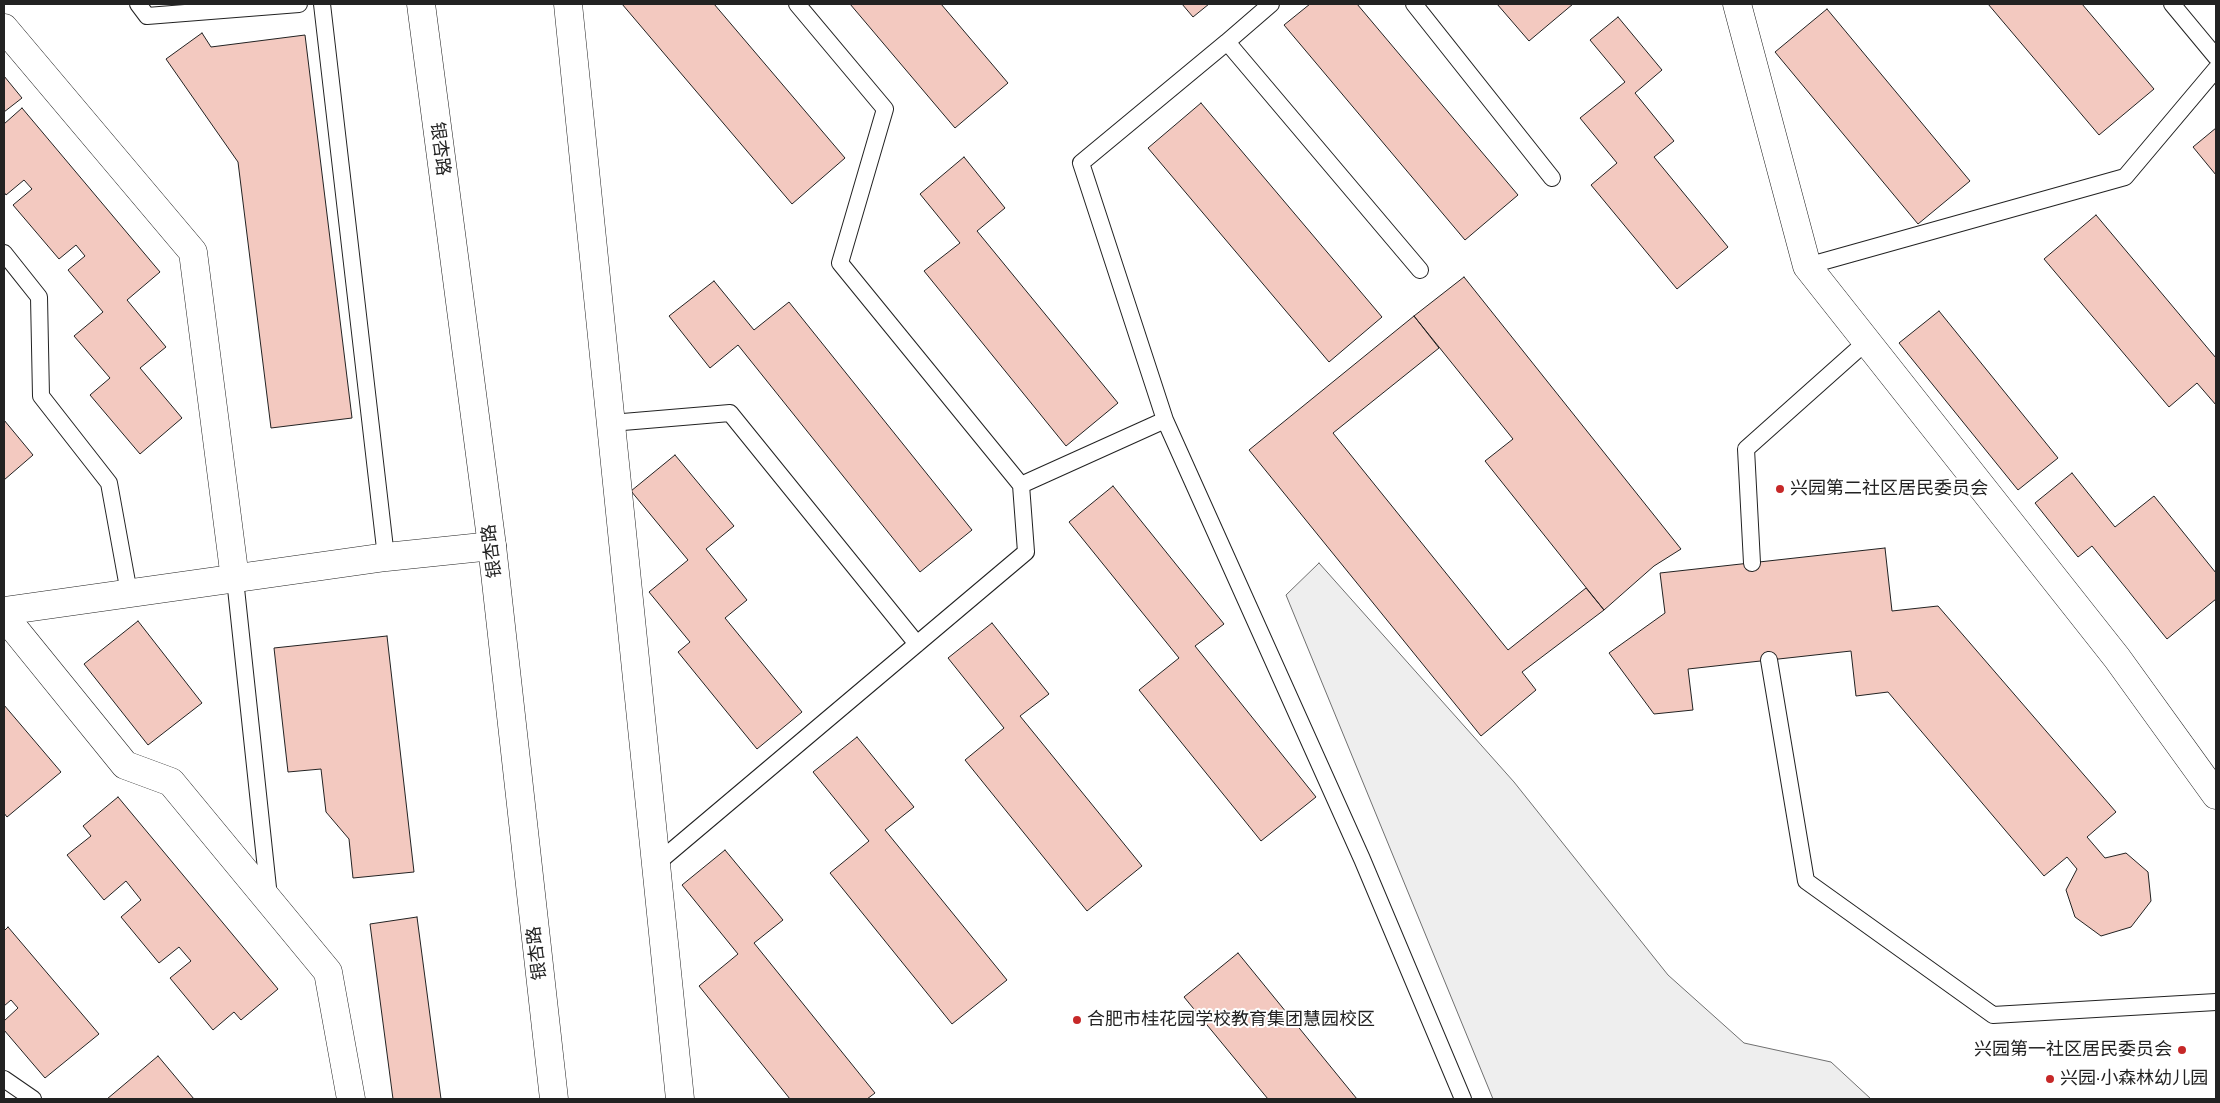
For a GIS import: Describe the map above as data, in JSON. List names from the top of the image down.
{
  "streets": {
    "street": ["银杏路"]
  },
  "places": [
    "兴园第二社区居民委员会",
    "合肥市桂花园学校教育集团慧园校区",
    "兴园第一社区居民委员会",
    "兴园·小森林幼儿园"
  ]
}
